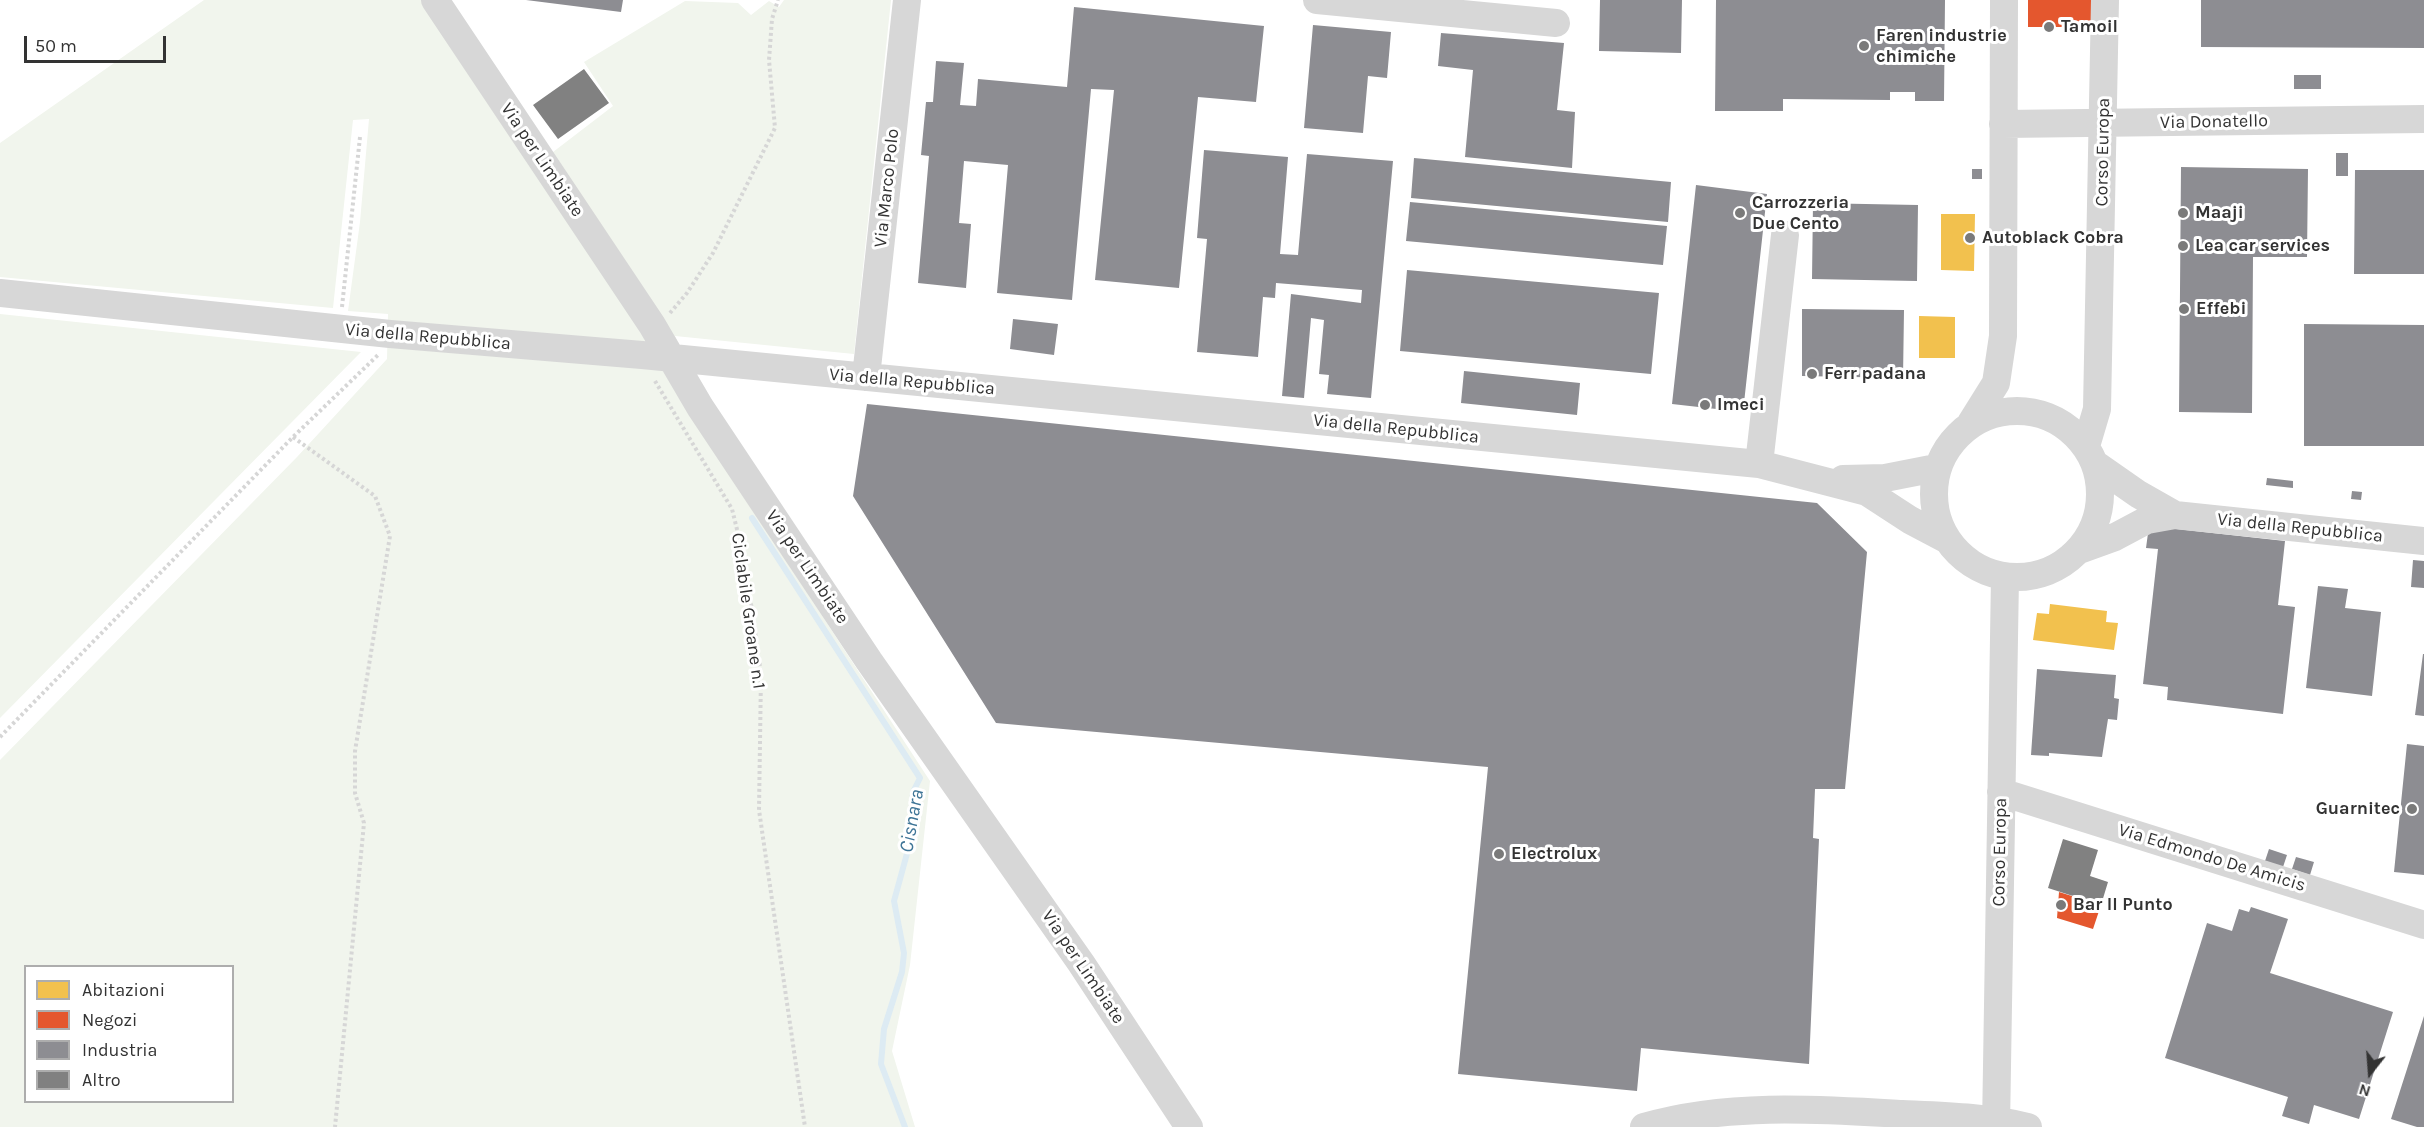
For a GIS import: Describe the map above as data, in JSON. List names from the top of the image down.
{
  "streets": {
    "street": [
      "Via Donatello",
      "Corso Europa",
      "Via per Limbiate",
      "Via Marco Polo",
      "Via della Repubblica",
      "Via Edmondo De Amicis"
    ],
    "path": ["Ciclabile Groane n.1"]
  },
  "crossings": [
    ["Via Donatello", "Corso Europa"],
    ["Corso Europa", "Via della Repubblica"],
    ["Corso Europa", "Via Edmondo De Amicis"],
    ["Via per Limbiate", "Via della Repubblica"],
    ["Via Marco Polo", "Via della Repubblica"],
    ["Via della Repubblica", "Ciclabile Groane n.1"]
  ],
  "water": ["Cisnara"],
  "places": [
    "Tamoil",
    "Faren industrie chimiche",
    "Carrozzeria Due Cento",
    "Maaji",
    "Autoblack Cobra",
    "Lea car services",
    "Effebi",
    "Ferr padana",
    "Imeci",
    "Guarnitec",
    "Electrolux",
    "Bar Il Punto"
  ],
  "legend": [
    "Abitazioni",
    "Negozi",
    "Industria",
    "Altro"
  ],
  "scale_bar": "50 m",
  "north": "bottom"
}
